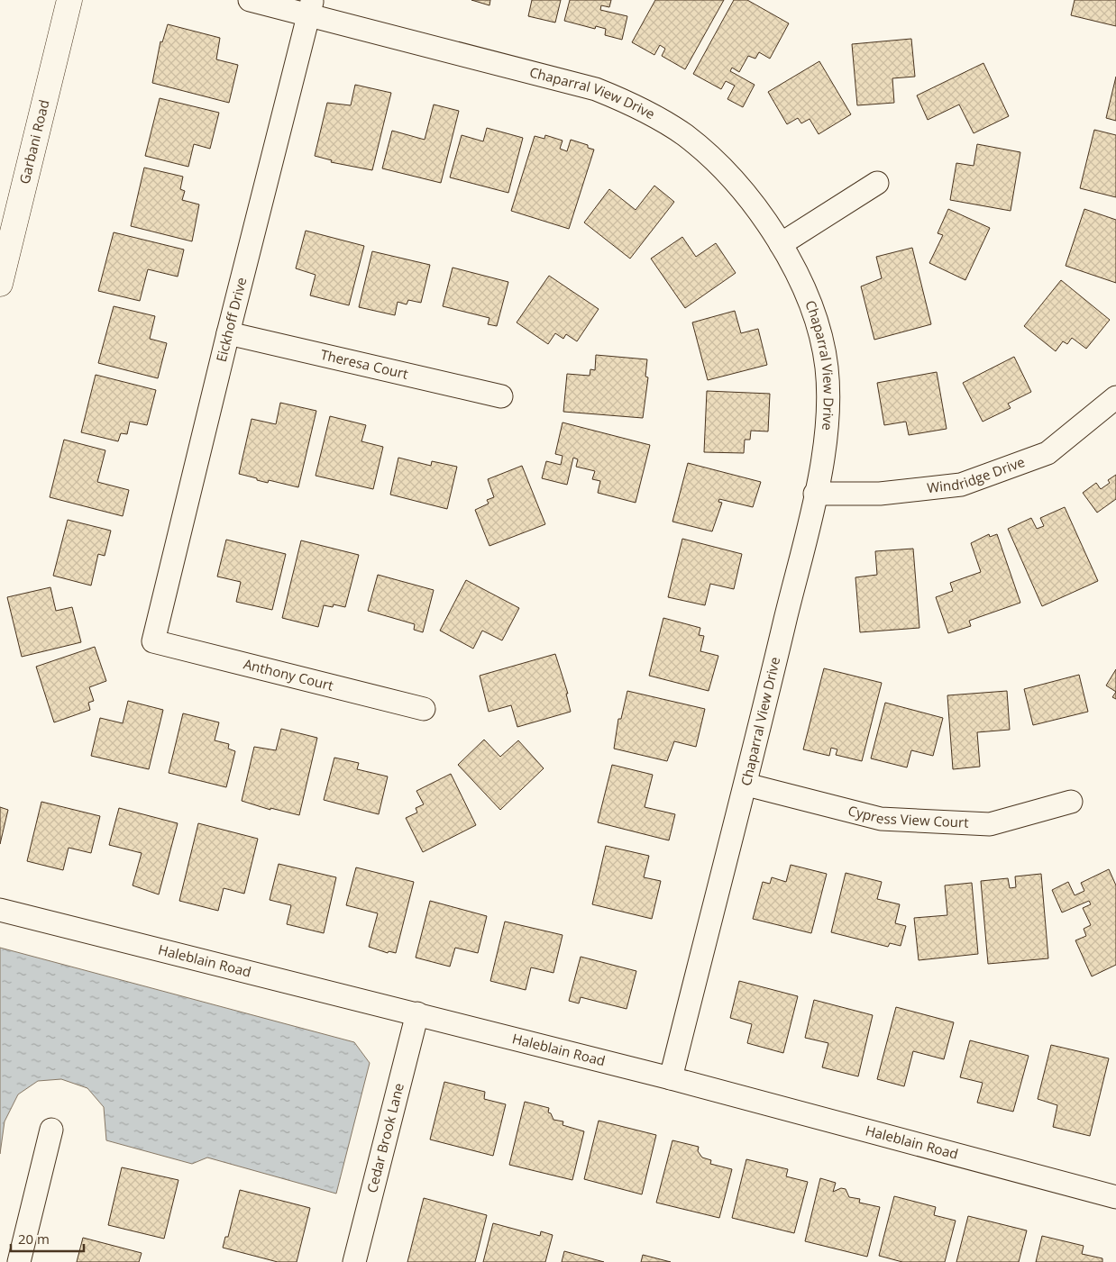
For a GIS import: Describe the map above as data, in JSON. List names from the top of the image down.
{
  "streets": {
    "main road": ["Garbani Road"],
    "street": [
      "Chaparral View Drive",
      "Eickhoff Drive",
      "Theresa Court",
      "Windridge Drive",
      "Anthony Court",
      "Cypress View Court",
      "Haleblain Road",
      "Cedar Brook Lane"
    ]
  },
  "crossings": [
    ["Chaparral View Drive", "Eickhoff Drive"],
    ["Chaparral View Drive", "Windridge Drive"],
    ["Chaparral View Drive", "Cypress View Court"],
    ["Chaparral View Drive", "Haleblain Road"],
    ["Eickhoff Drive", "Theresa Court"],
    ["Eickhoff Drive", "Anthony Court"],
    ["Haleblain Road", "Cedar Brook Lane"]
  ],
  "scale_bar": "20 m"
}
